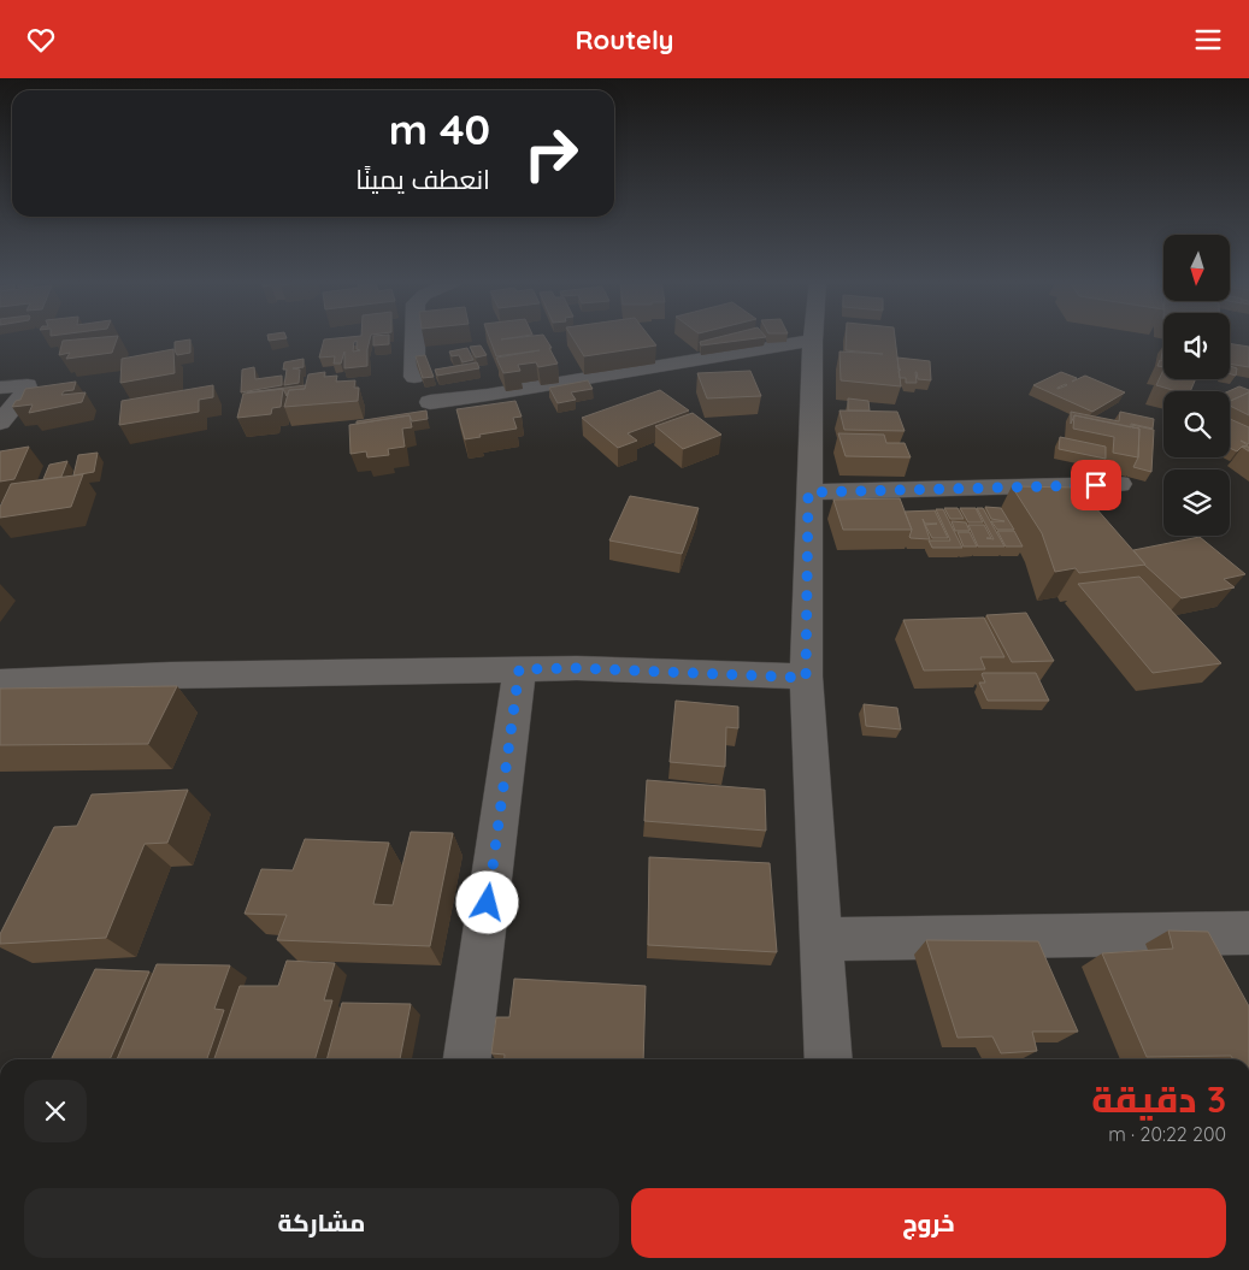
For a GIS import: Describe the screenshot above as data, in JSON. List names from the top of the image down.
{
  "north": "bottom",
  "page": {
    "header": "Routely",
    "turn": ["40 m", "انعطف يمينًا"],
    "heading": ["3 دقيقة", "200 m · 20:22"],
    "buttons": ["خروج", "مشاركة"]
  }
}
